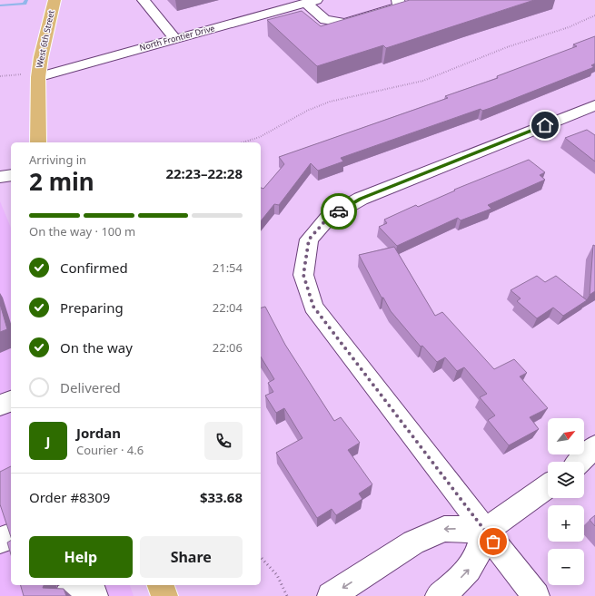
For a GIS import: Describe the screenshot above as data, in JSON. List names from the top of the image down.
{
  "streets": {
    "main road": ["West 6th Street"],
    "street": ["North Frontier Drive"]
  },
  "crossings": [
    ["North Frontier Drive", "West 6th Street"]
  ],
  "north": "top right",
  "page": {
    "heading": ["2 min", "Arriving in", "22:23–22:28"],
    "panel": [
      "Jordan",
      "Courier · 4.6",
      "Order #8309",
      "$33.68"
    ],
    "bar": "On the way · 100 m",
    "list": [
      ["Confirmed", "21:54"],
      ["Preparing", "22:04"],
      ["On the way", "22:06"],
      "Delivered"
    ],
    "map_buttons": ["+", "−"],
    "round": "J",
    "buttons": ["Help", "Share"]
  }
}
